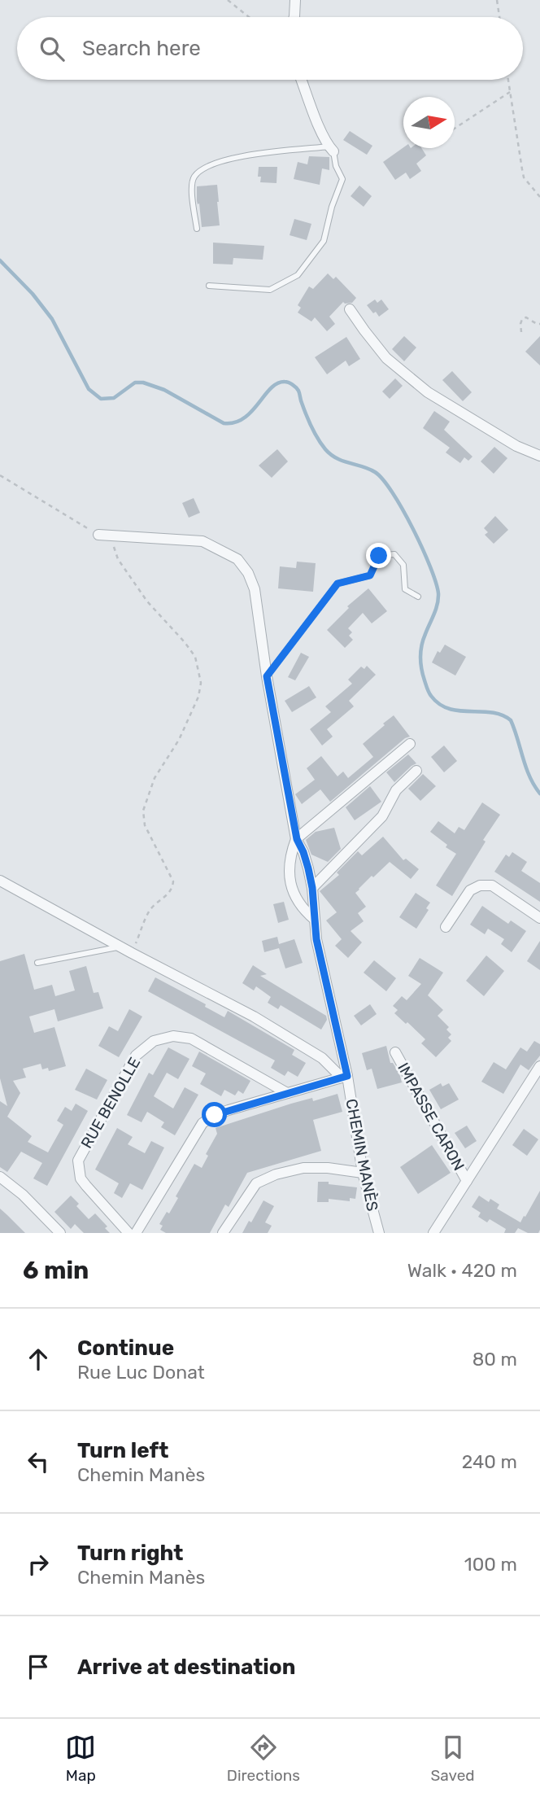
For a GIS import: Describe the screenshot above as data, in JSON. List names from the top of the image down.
{
  "streets": {
    "street": ["RUE BENOLLE", "IMPASSE CARON", "CHEMIN MANÈS"]
  },
  "north": "right",
  "page": {
    "search": "Search here",
    "heading": ["6 min", "Walk · 420 m"],
    "list": [
      ["Continue", "Rue Luc Donat", "80 m"],
      ["Turn left", "Chemin Manès", "240 m"],
      ["Turn right", "Chemin Manès", "100 m"],
      "Arrive at destination"
    ],
    "nav": ["Map", "Directions", "Saved"]
  }
}
